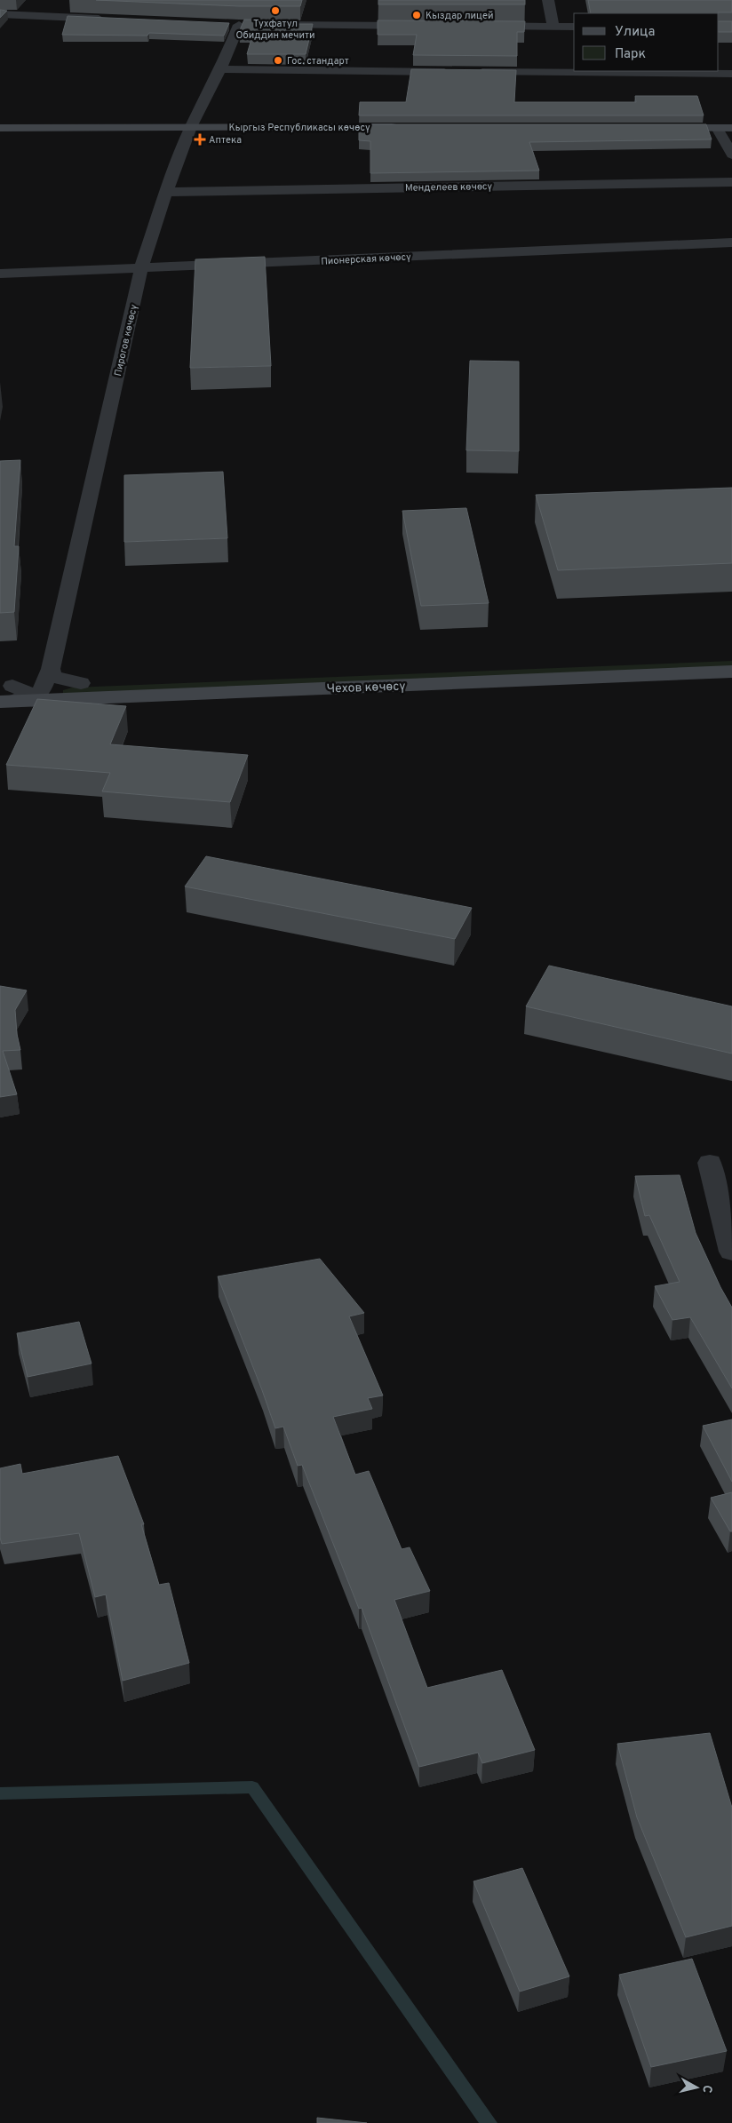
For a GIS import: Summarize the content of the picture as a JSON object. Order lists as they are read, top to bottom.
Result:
{
  "streets": {
    "street": [
      "Кыргыз Республикасы көчөсү",
      "Менделеев көчөсү",
      "Пионерская көчөсү",
      "Пирогов көчөсү",
      "Чехов көчөсү"
    ]
  },
  "crossings": [
    ["Кыргыз Республикасы көчөсү", "Пирогов көчөсү"],
    ["Менделеев көчөсү", "Пирогов көчөсү"],
    ["Пионерская көчөсү", "Пирогов көчөсү"]
  ],
  "places": {
    "other": ["Тухфатул Обиддин мечити", "Кыздар лицей", "Гос. стандарт"],
    "health": ["Аптека"]
  },
  "legend": ["Улица", "Парк"],
  "north": "right"
}
